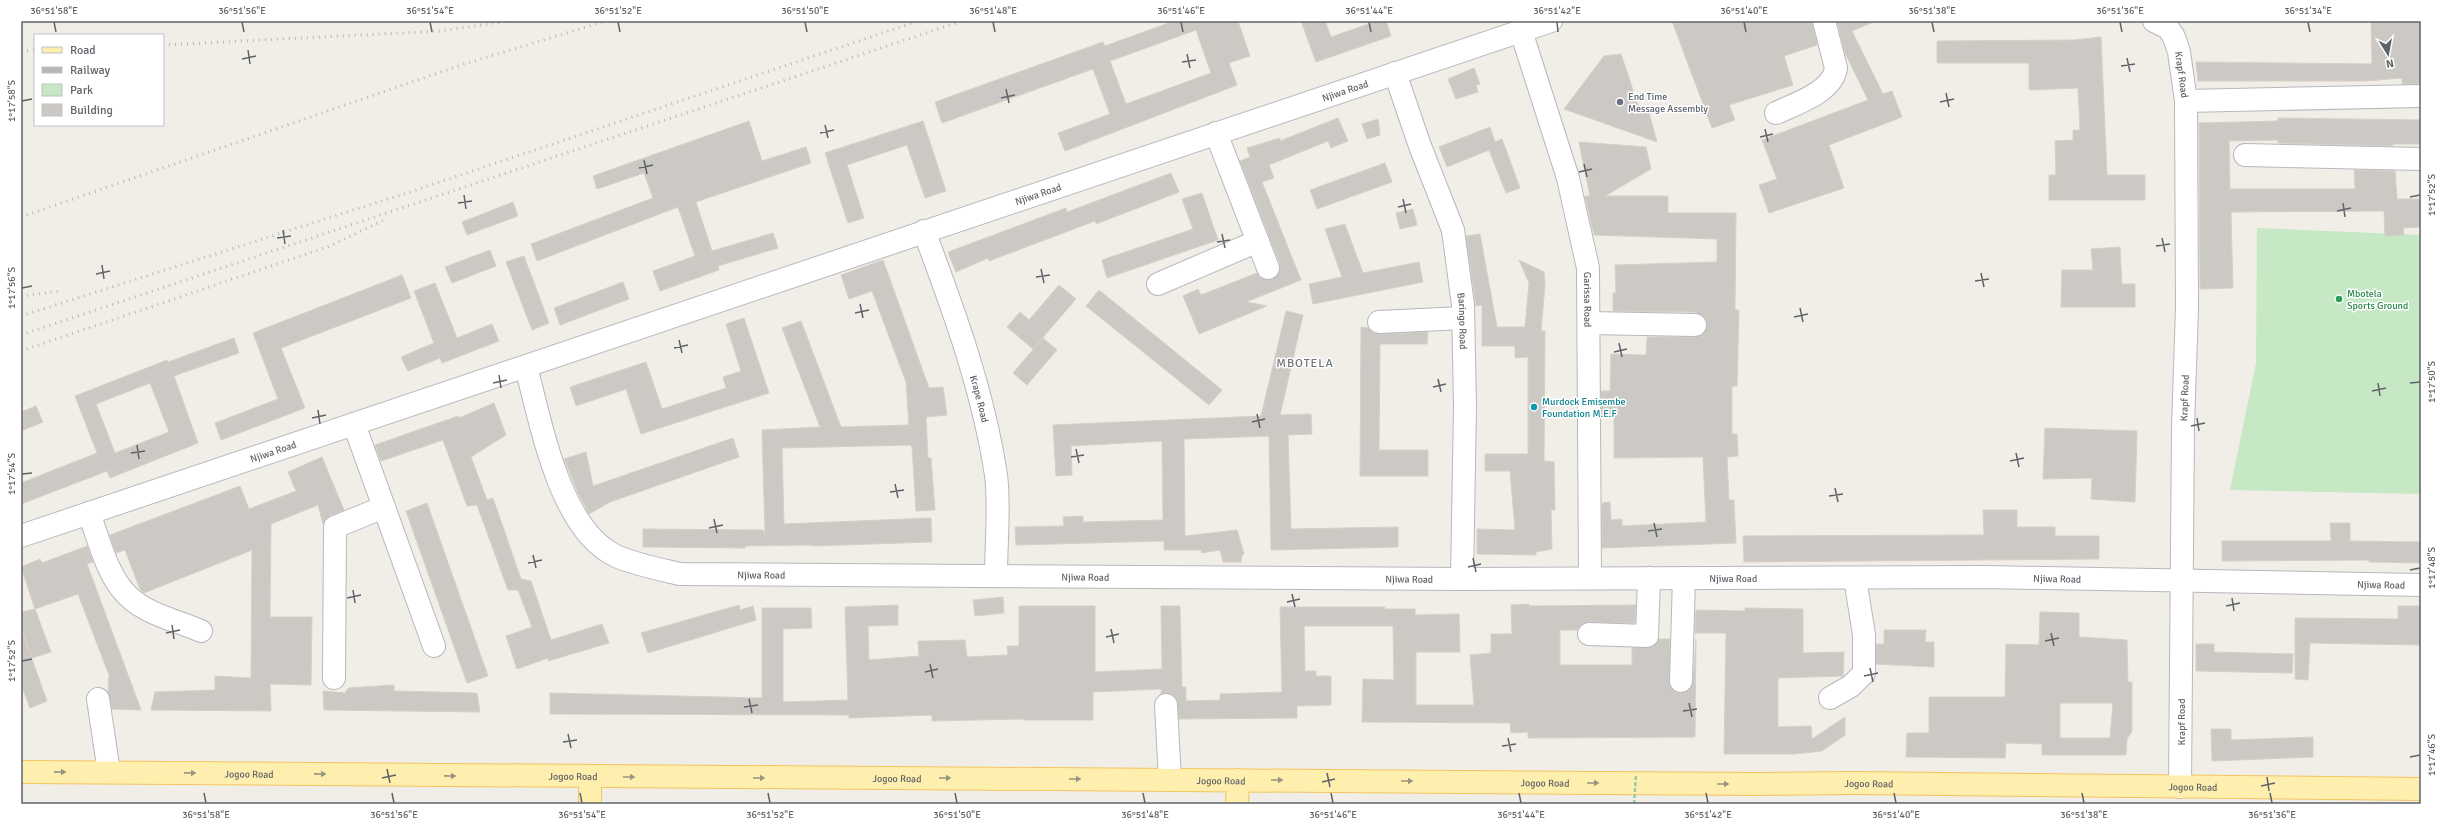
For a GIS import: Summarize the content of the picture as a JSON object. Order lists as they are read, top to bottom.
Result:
{
  "streets": {
    "main road": ["Jogoo Road"],
    "street": [
      "Krapf Road",
      "Njiwa Road",
      "Garissa Road",
      "Baringo Road",
      "Krape Road"
    ]
  },
  "crossings": [
    ["Krapf Road", "Njiwa Road"],
    ["Krapf Road", "Jogoo Road"],
    ["Njiwa Road", "Garissa Road"],
    ["Njiwa Road", "Baringo Road"],
    ["Njiwa Road", "Krape Road"]
  ],
  "one_way": ["Jogoo Road"],
  "districts": ["MBOTELA"],
  "places": ["End Time Message Assembly", "Mbotela Sports Ground", "Murdock Emisembe Foundation M.E.F"],
  "legend": [
    "Road",
    "Railway",
    "Park",
    "Building"
  ],
  "north": "bottom",
  "coordinates": [
    "36°51'58\"E",
    "36°51'56\"E",
    "36°51'54\"E",
    "36°51'52\"E",
    "36°51'50\"E",
    "36°51'48\"E",
    "36°51'46\"E",
    "36°51'44\"E",
    "36°51'42\"E",
    "36°51'40\"E",
    "36°51'38\"E",
    "36°51'36\"E",
    "36°51'34\"E",
    "1°17'58\"S",
    "1°17'52\"S",
    "1°17'56\"S",
    "1°17'50\"S",
    "1°17'54\"S",
    "1°17'48\"S",
    "1°17'46\"S"
  ]
}
